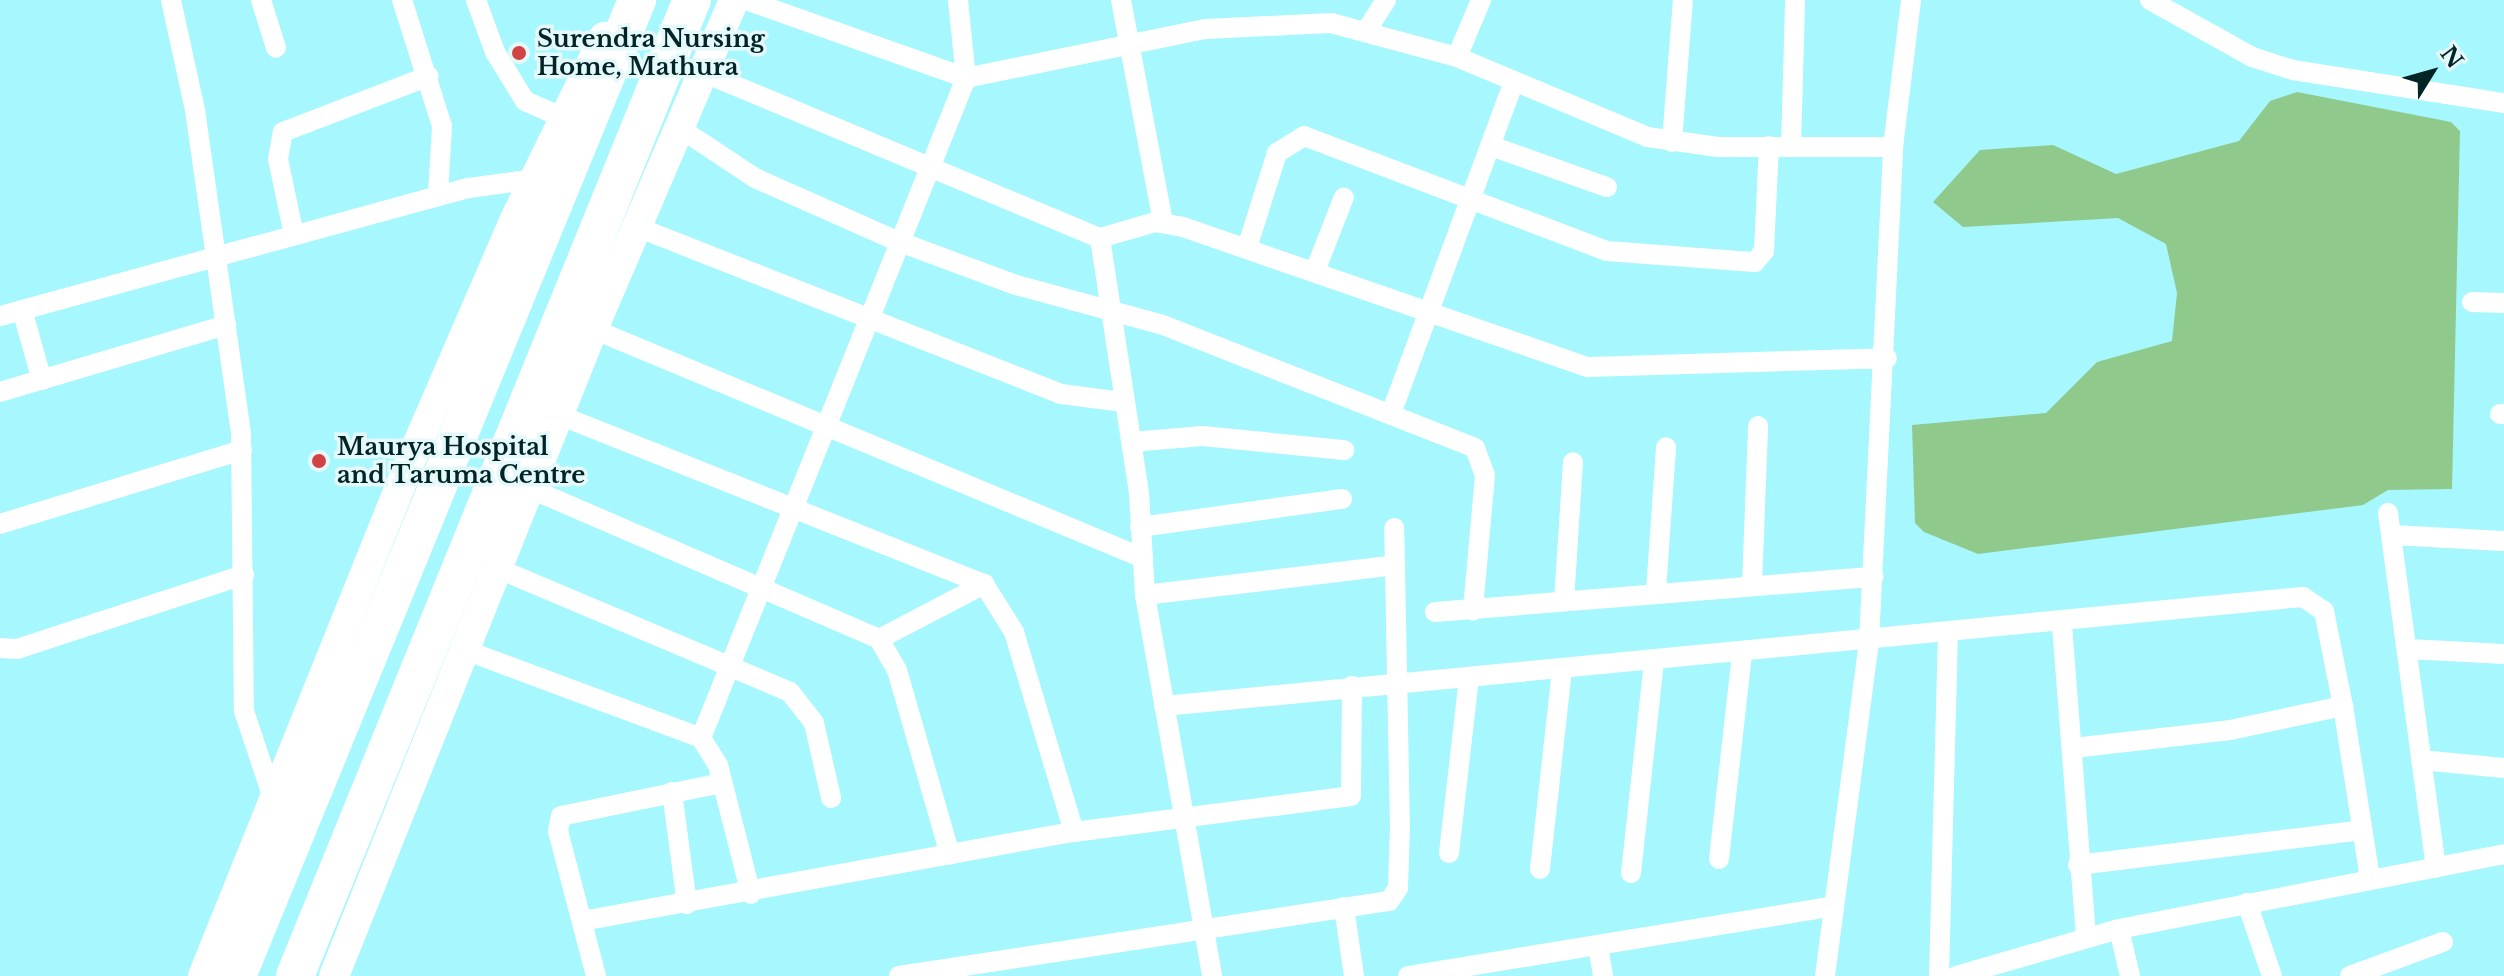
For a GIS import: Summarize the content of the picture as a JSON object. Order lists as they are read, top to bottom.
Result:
{
  "places": ["Surendra Nursing Home, Mathura", "Maurya Hospital and Taruma Centre"],
  "north": "top right"
}
